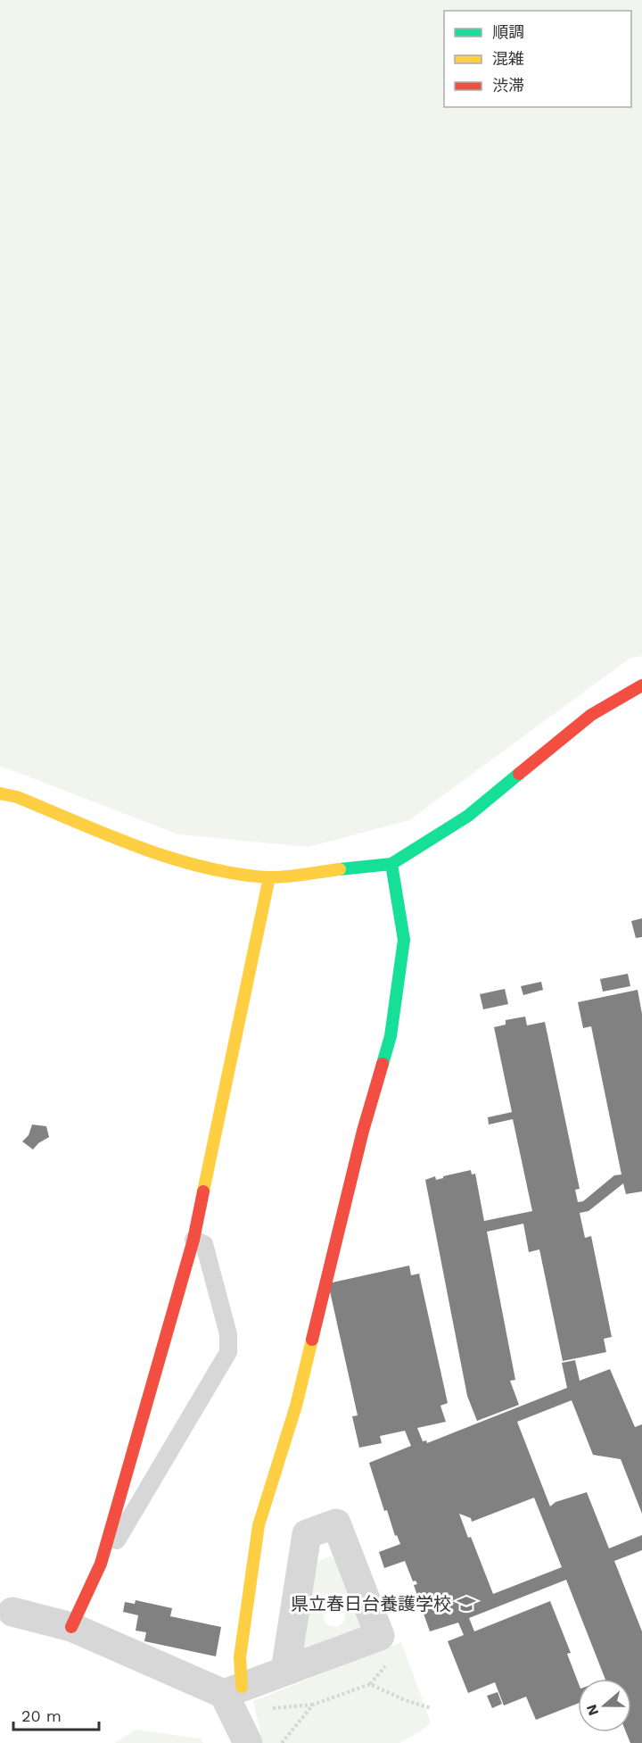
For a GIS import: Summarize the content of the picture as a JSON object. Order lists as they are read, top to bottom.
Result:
{
  "places": {
    "school or university": ["県立春日台養護学校"]
  },
  "legend": ["順調", "混雑", "渋滞"],
  "scale_bar": "20 m",
  "north": "left"
}
